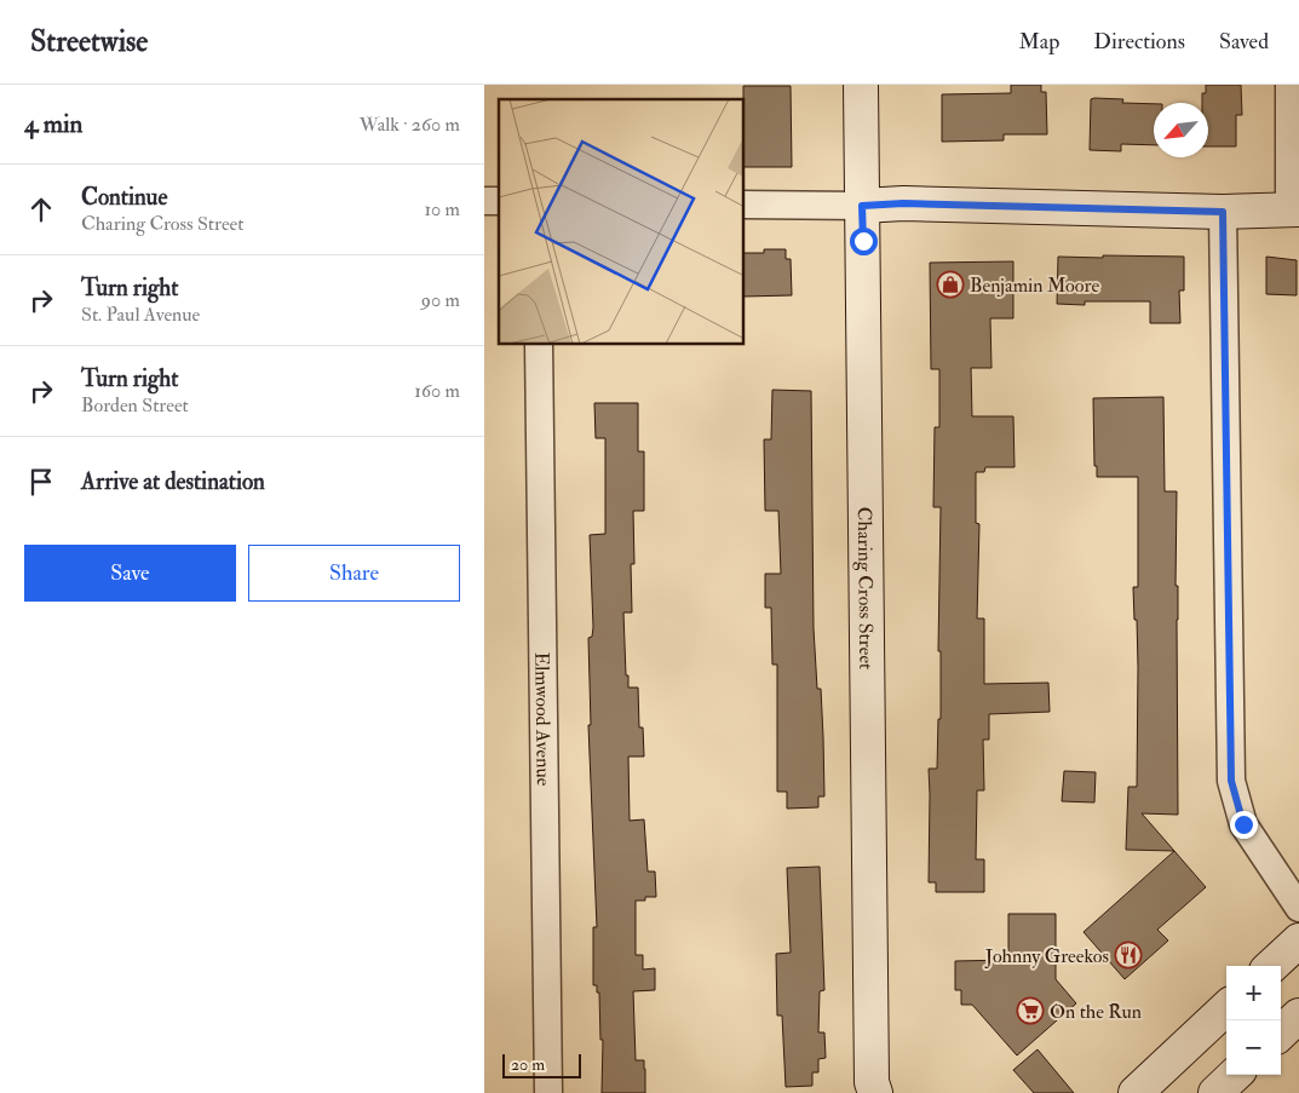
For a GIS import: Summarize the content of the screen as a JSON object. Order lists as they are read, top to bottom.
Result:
{
  "streets": {
    "main road": ["Charing Cross Street"],
    "street": ["Elmwood Avenue"]
  },
  "places": {
    "shop": ["Benjamin Moore"],
    "restaurant": ["Johnny Greekos"],
    "supermarket": ["On the Run"]
  },
  "scale_bar": "20 m",
  "north": "bottom left",
  "page": {
    "header": "Streetwise",
    "nav": ["Map", "Directions", "Saved"],
    "heading": ["4 min", "Walk · 260 m"],
    "list": [
      ["Continue", "Charing Cross Street", "10 m"],
      ["Turn right", "St. Paul Avenue", "90 m"],
      ["Turn right", "Borden Street", "160 m"],
      "Arrive at destination"
    ],
    "buttons": ["Save", "Share"],
    "map_buttons": ["+", "−"],
    "scale": "20 m"
  }
}
